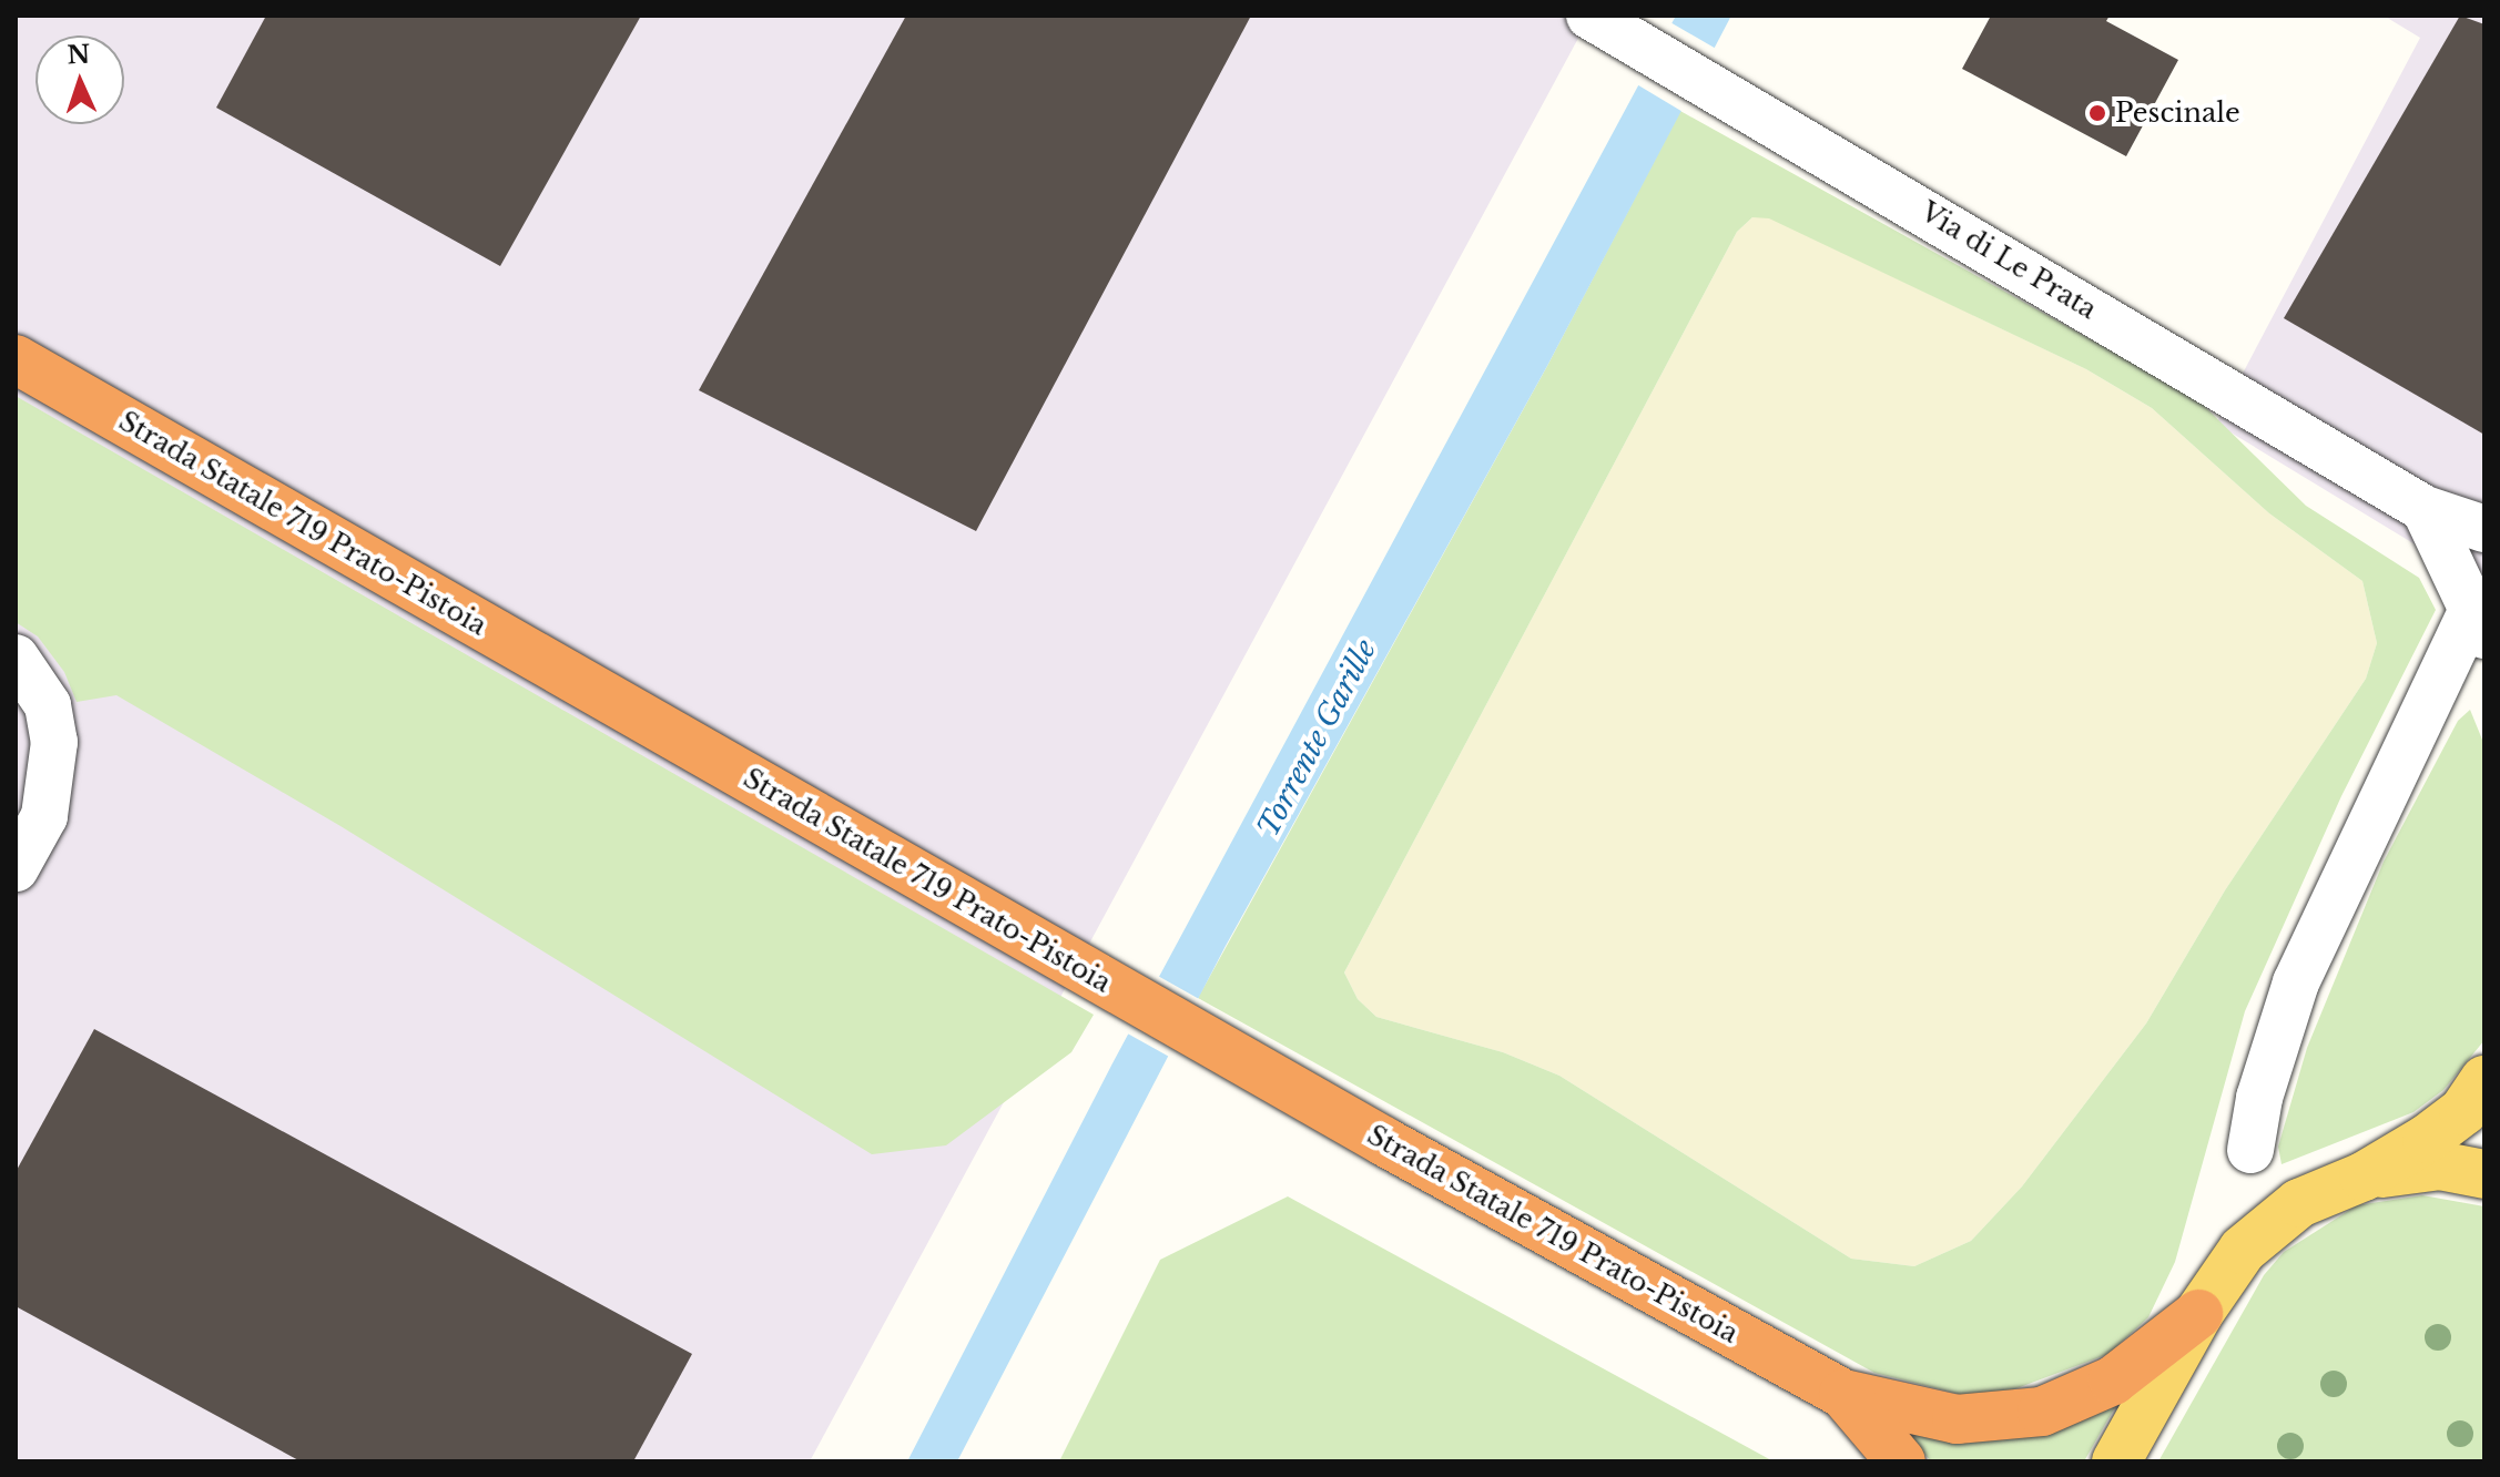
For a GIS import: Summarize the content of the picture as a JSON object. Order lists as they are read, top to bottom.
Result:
{
  "streets": {
    "highway": ["Strada Statale 719 Prato-Pistoia"],
    "street": ["Via di Le Prata"]
  },
  "water": ["Torrente Garille"],
  "places": ["Pescinale"],
  "north": "top"
}
